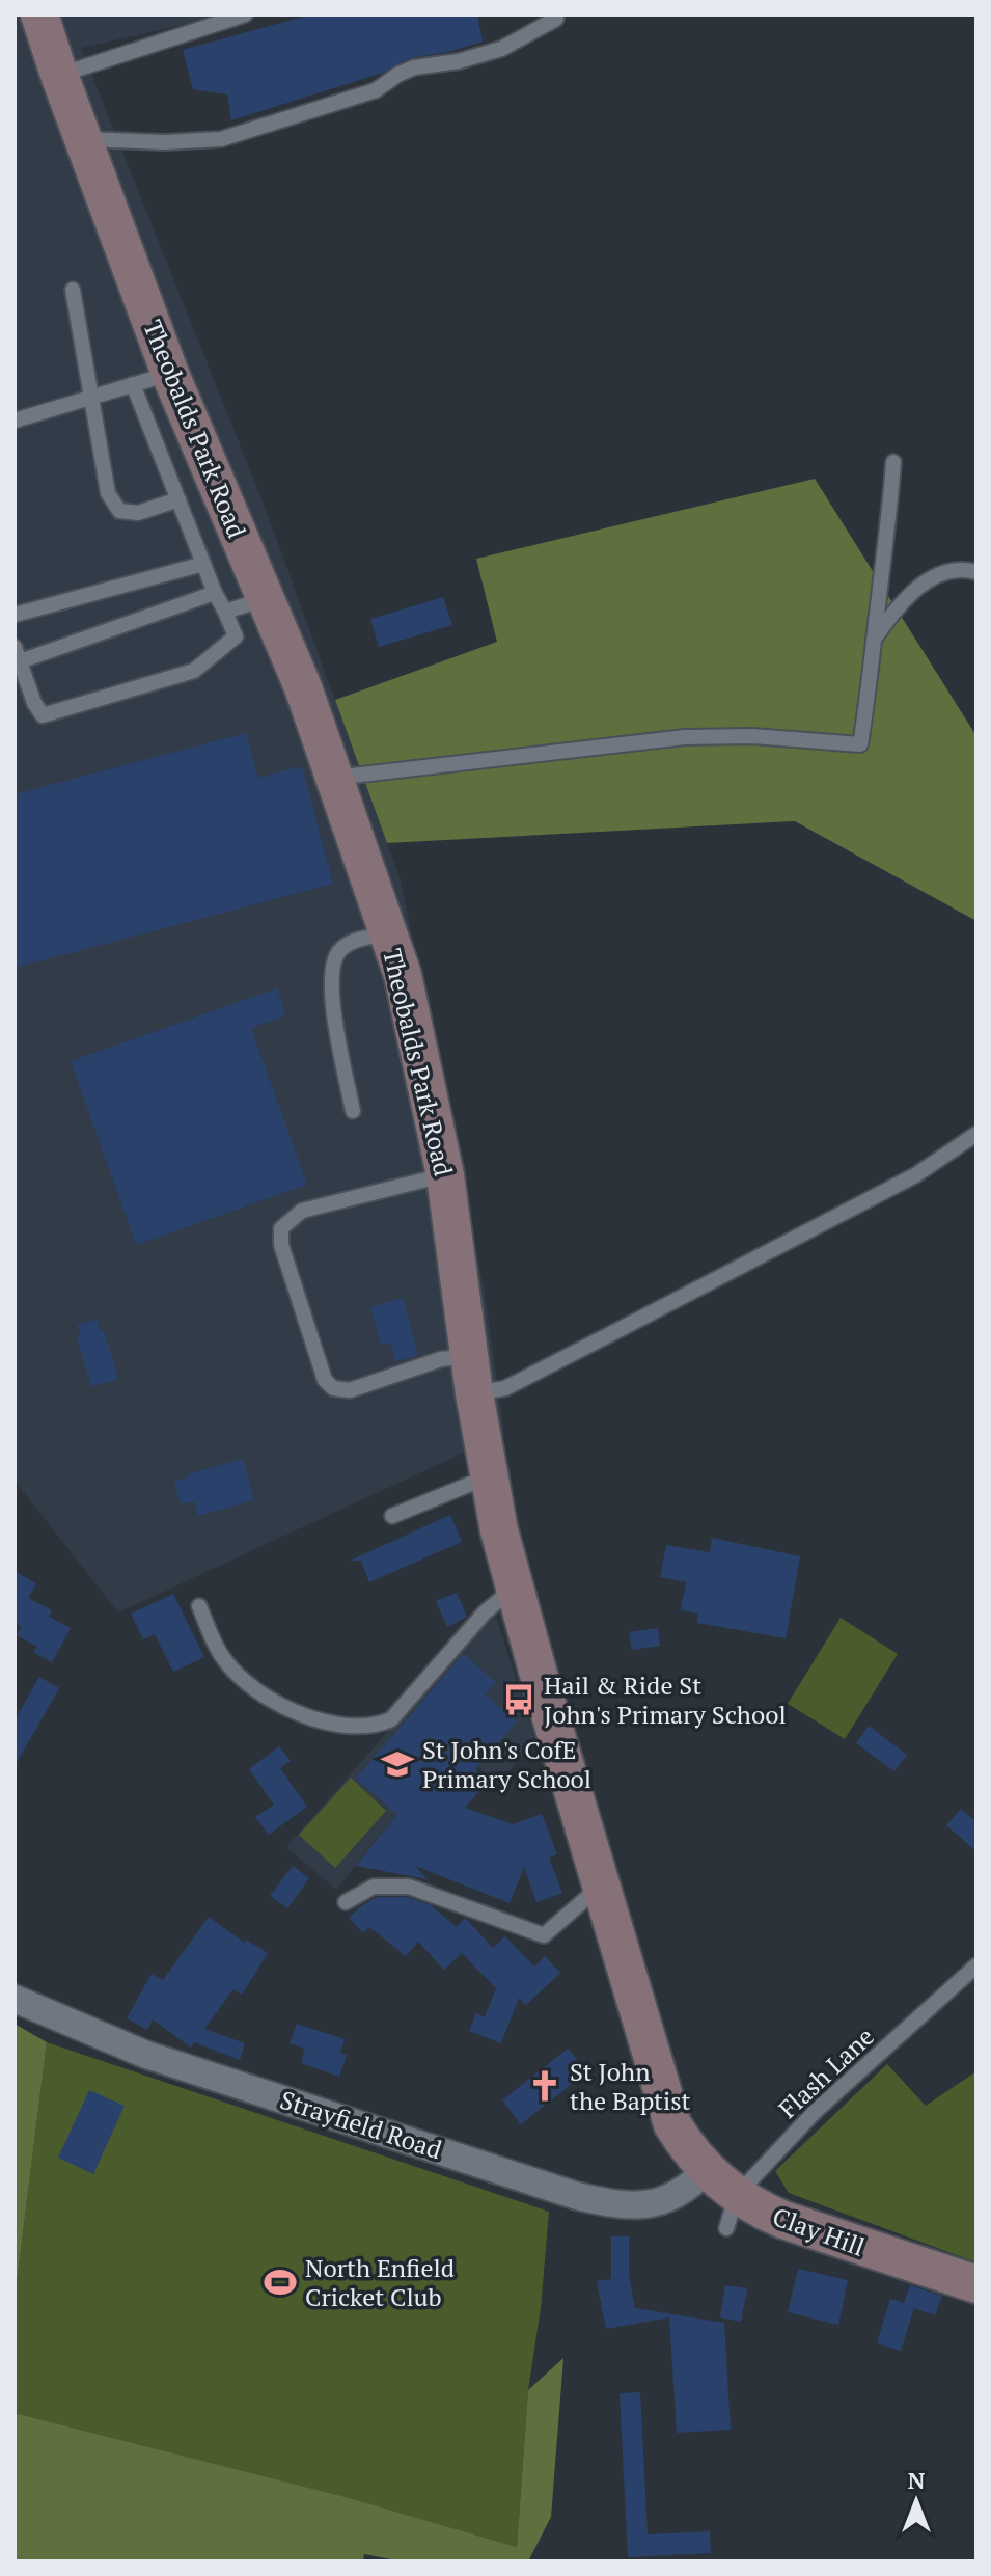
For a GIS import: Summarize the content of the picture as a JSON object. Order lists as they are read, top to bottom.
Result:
{
  "streets": {
    "street": ["Theobalds Park Road", "Strayfield Road", "Clay Hill"],
    "lane": ["Flash Lane"]
  },
  "crossings": [
    ["Theobalds Park Road", "Strayfield Road"],
    ["Theobalds Park Road", "Clay Hill"],
    ["Flash Lane", "Clay Hill"],
    ["Strayfield Road", "Clay Hill"]
  ],
  "places": {
    "bus stop": ["Hail & Ride St John's Primary School"],
    "school or university": ["St John's CofE Primary School"],
    "church": ["St John the Baptist"],
    "sports": ["North Enfield Cricket Club"]
  },
  "north": "top"
}
